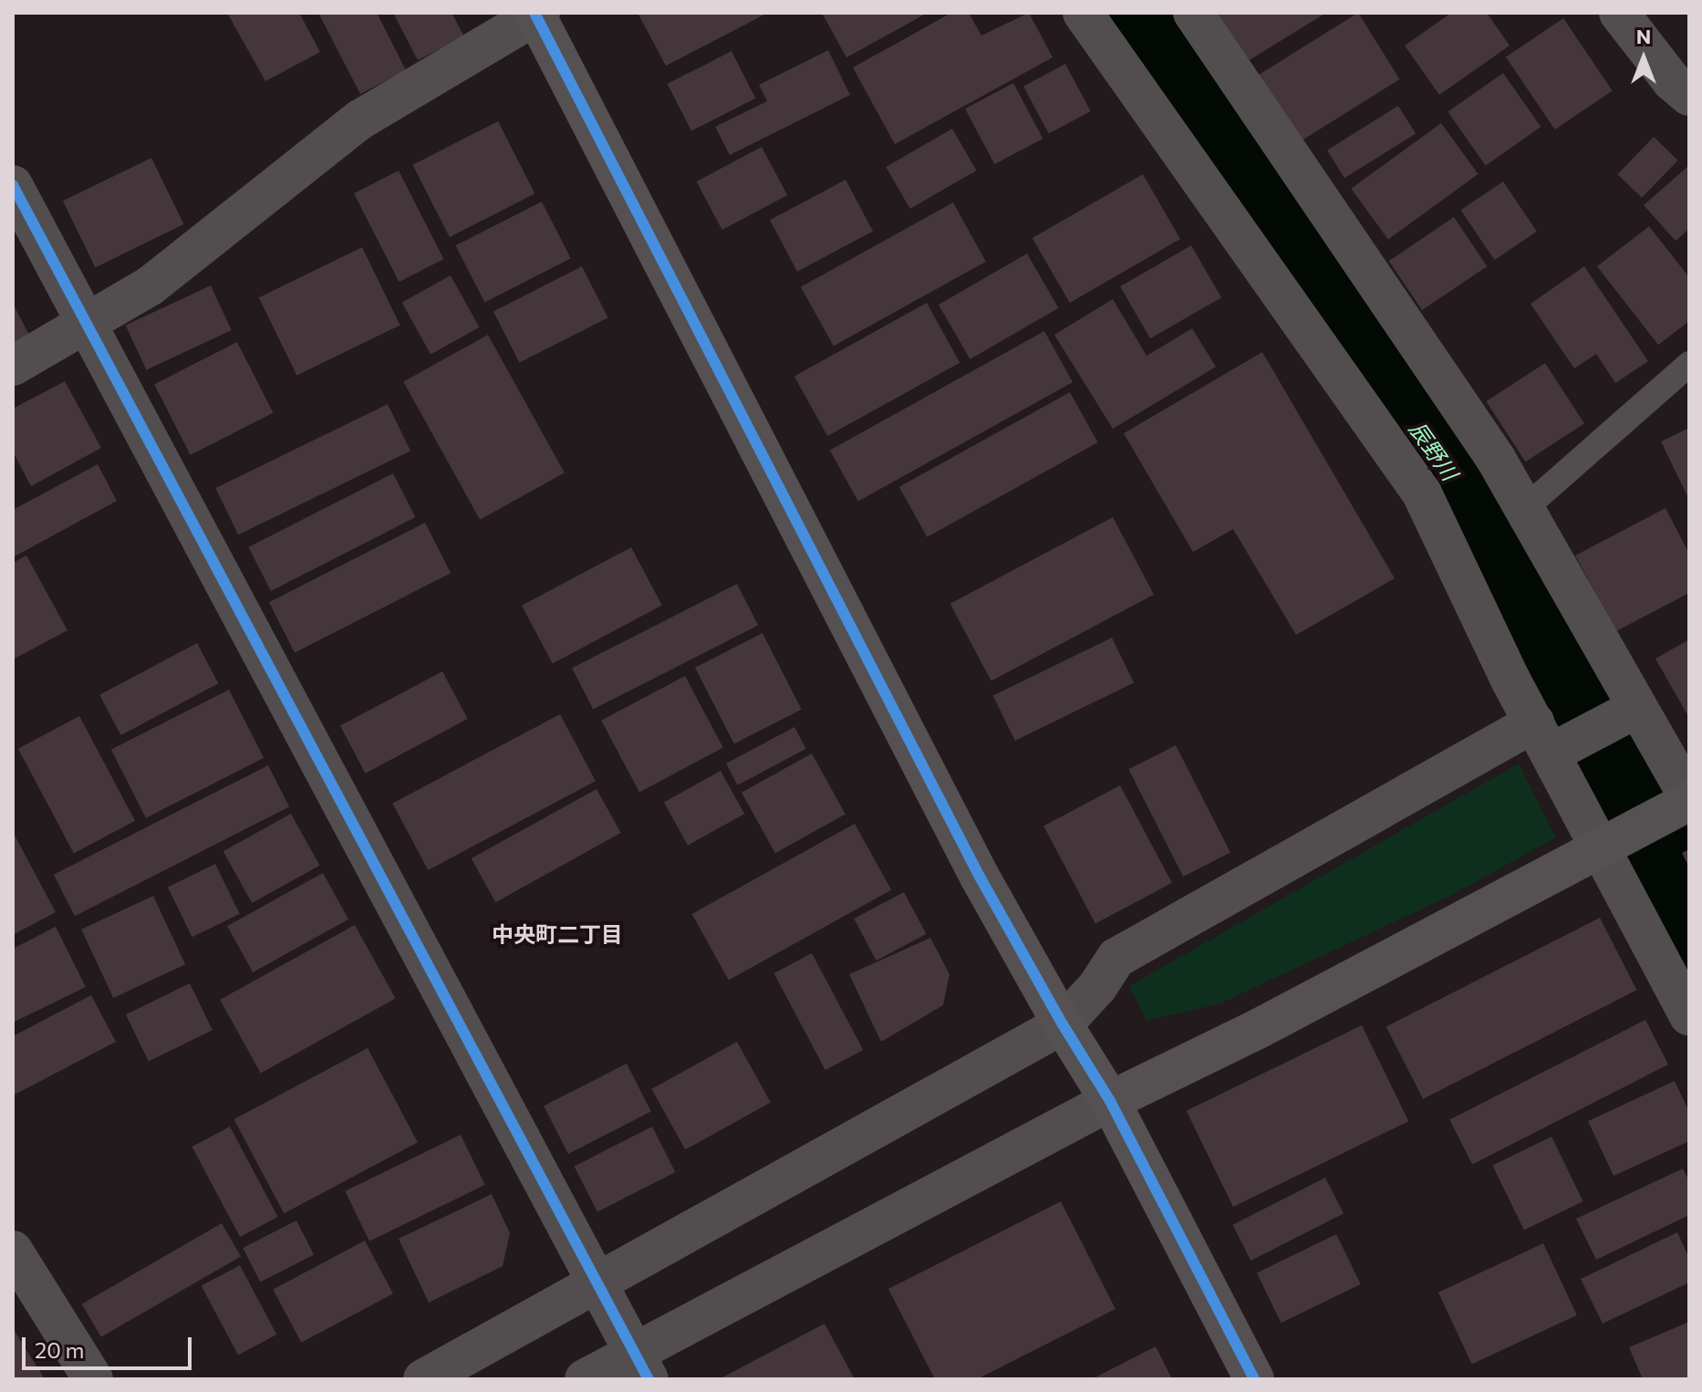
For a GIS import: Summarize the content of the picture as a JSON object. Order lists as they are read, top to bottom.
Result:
{
  "districts": ["中央町二丁目"],
  "water": ["辰野川"],
  "scale_bar": "20 m",
  "north": "top"
}
